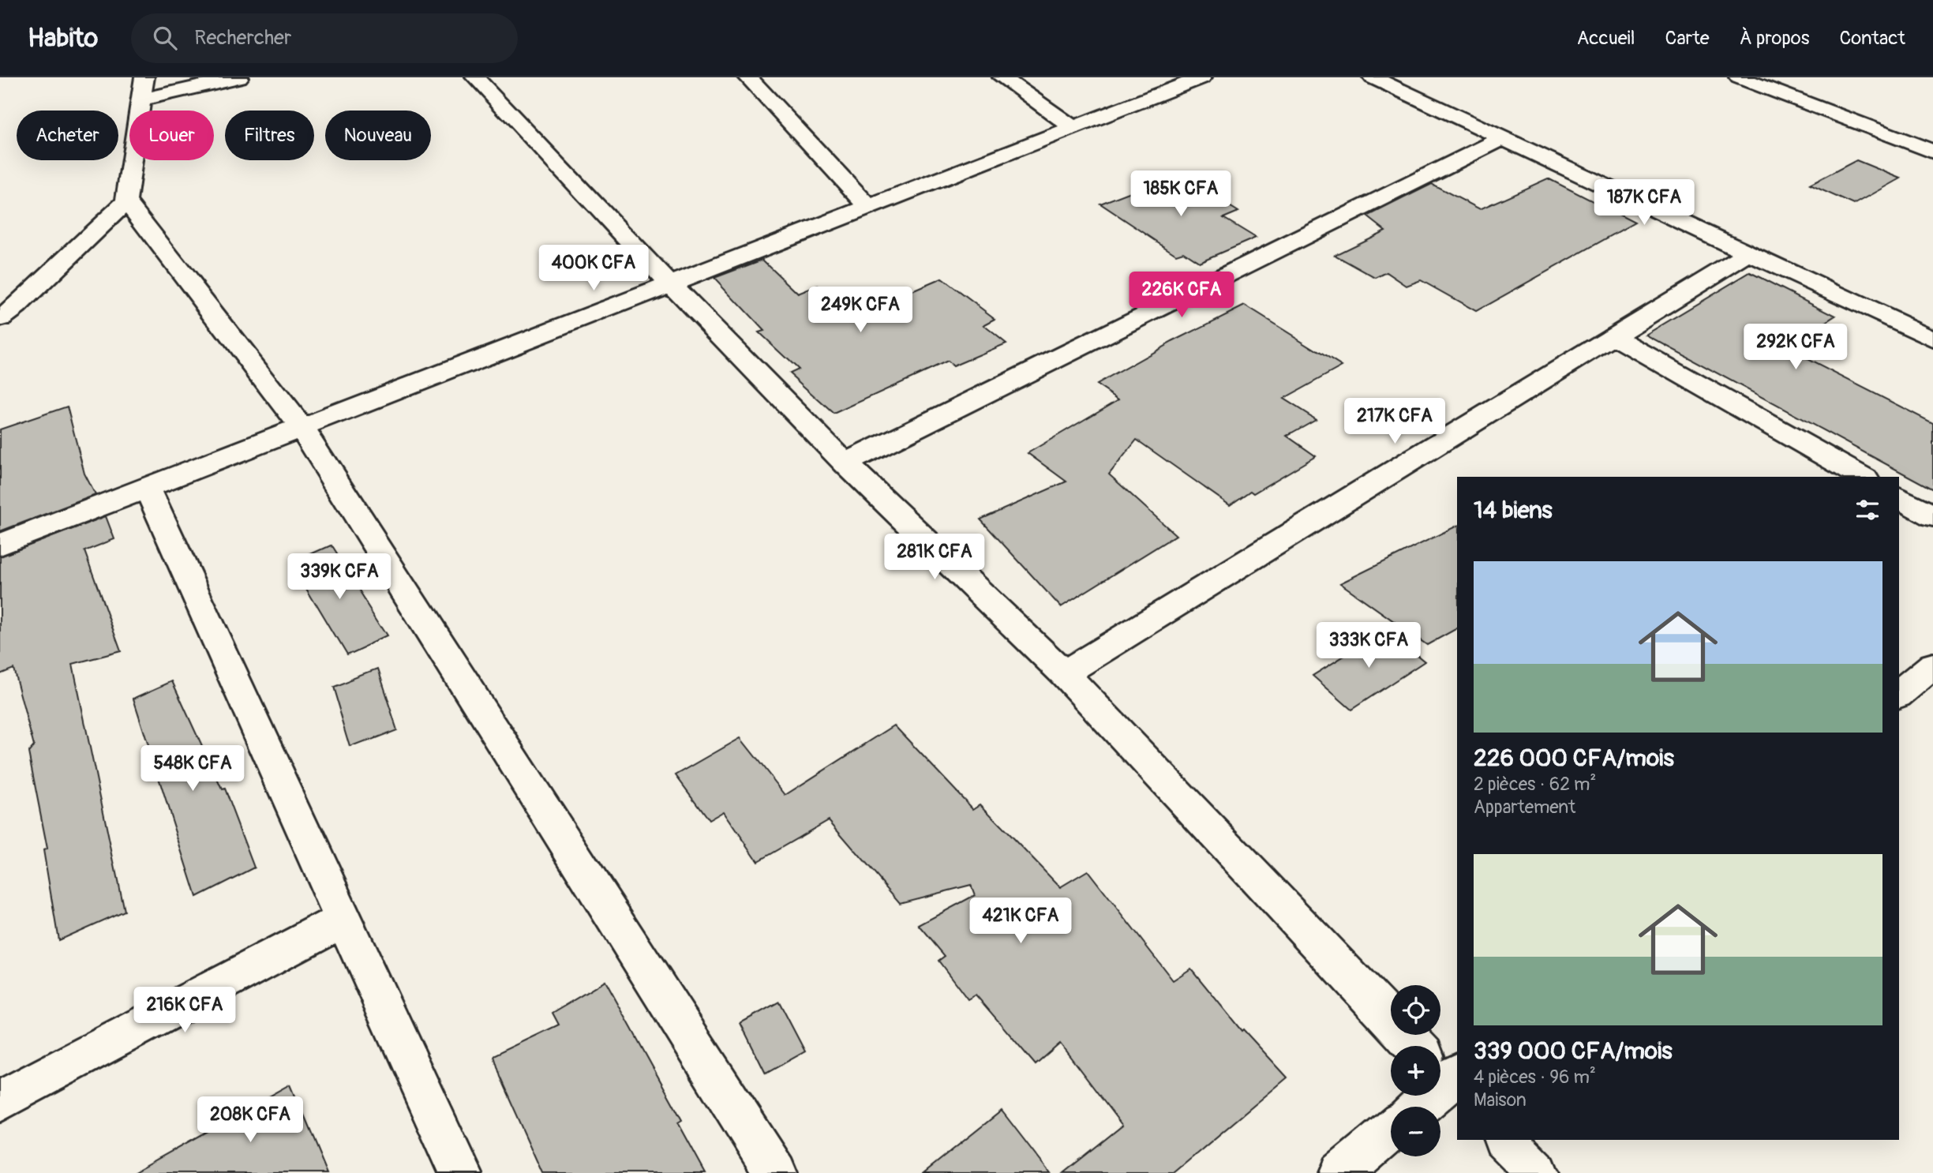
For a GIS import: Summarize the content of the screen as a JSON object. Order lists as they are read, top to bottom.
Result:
{
  "page": {
    "header": "Habito",
    "search": "Rechercher",
    "nav": [
      "Accueil",
      "Carte",
      "À propos",
      "Contact"
    ],
    "chip": [
      "Acheter",
      "Louer",
      "Filtres",
      "Nouveau"
    ],
    "price": [
      "185K CFA",
      "187K CFA",
      "400K CFA",
      "226K CFA",
      "249K CFA",
      "292K CFA",
      "217K CFA",
      "281K CFA",
      "339K CFA",
      "333K CFA",
      "548K CFA",
      "421K CFA",
      "216K CFA",
      "208K CFA"
    ],
    "heading": "14 biens",
    "list": [
      {
        "name": "226 000 CFA/mois",
        "note": "2 pièces · 62 m² · Appartement"
      },
      {
        "name": "339 000 CFA/mois",
        "note": "4 pièces · 96 m² · Maison"
      }
    ],
    "map_buttons": ["+", "−"]
  }
}
